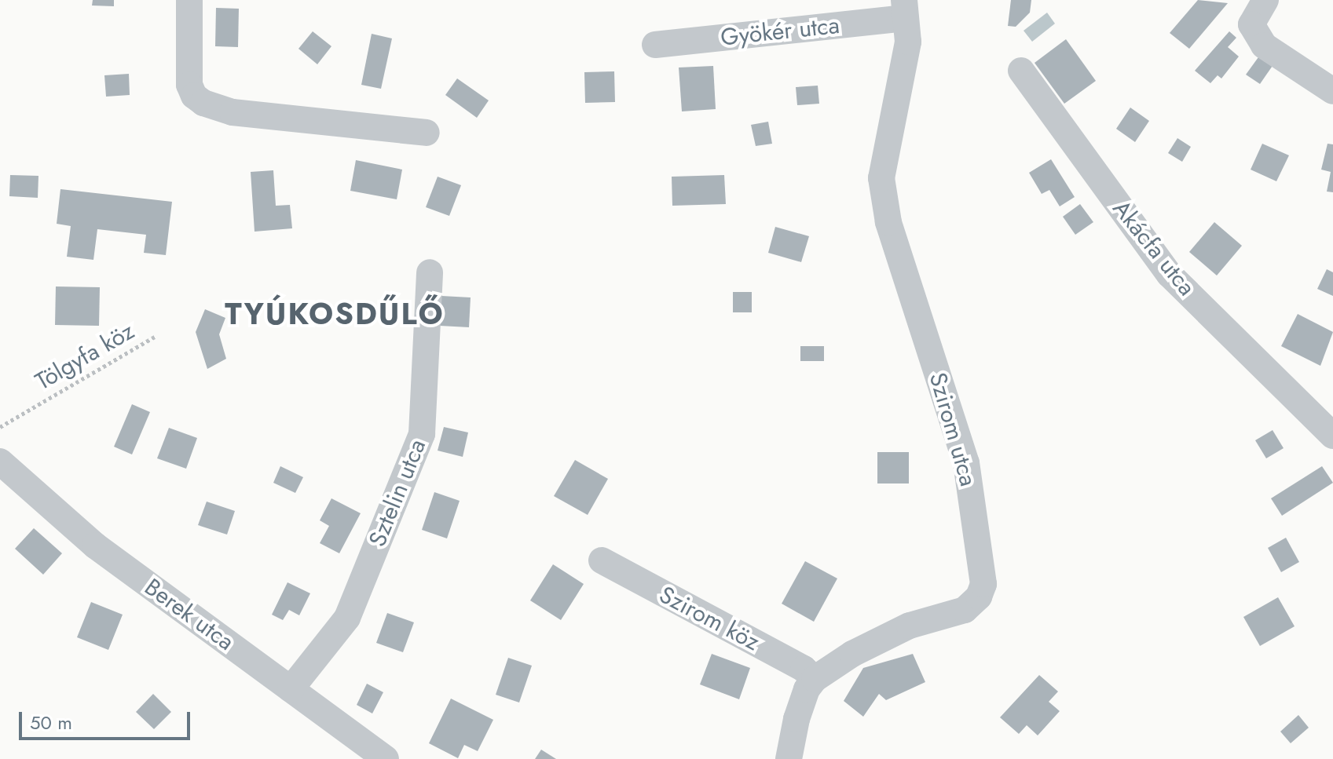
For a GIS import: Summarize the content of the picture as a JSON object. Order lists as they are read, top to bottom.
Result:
{
  "streets": {
    "street": [
      "Gyökér utca",
      "Akácfa utca",
      "Szirom utca",
      "Sztelin utca",
      "Berek utca",
      "Szirom köz"
    ],
    "path": ["Tölgyfa köz"]
  },
  "crossings": [
    ["Gyökér utca", "Szirom utca"],
    ["Szirom utca", "Szirom köz"],
    ["Sztelin utca", "Berek utca"]
  ],
  "districts": ["TYÚKOSDŰLŐ"],
  "scale_bar": "50 m"
}
